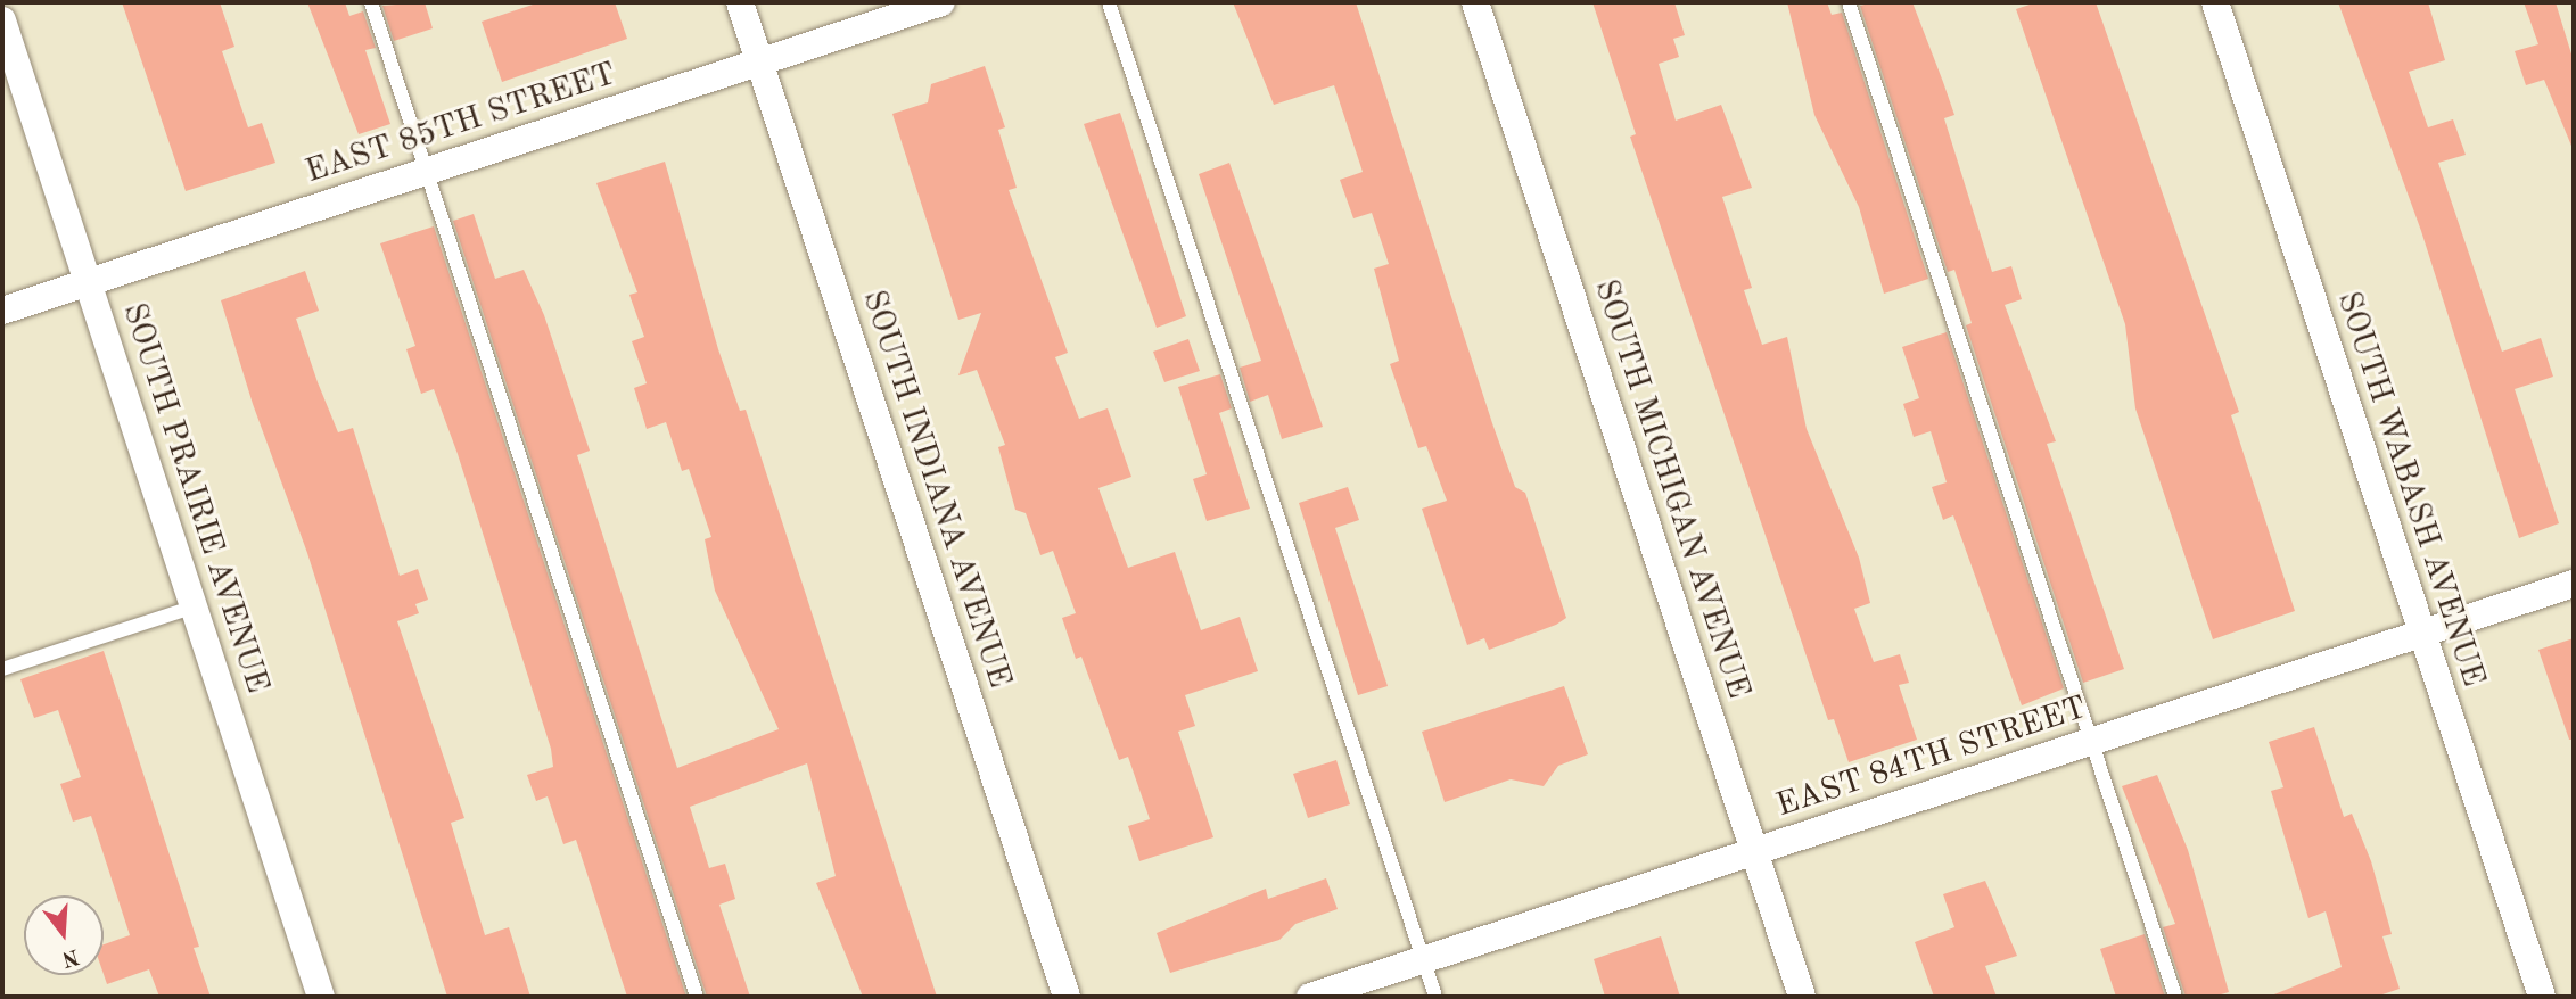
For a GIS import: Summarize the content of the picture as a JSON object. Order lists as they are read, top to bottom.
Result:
{
  "streets": {
    "street": [
      "EAST 85TH STREET",
      "SOUTH INDIANA AVENUE",
      "SOUTH MICHIGAN AVENUE",
      "SOUTH WABASH AVENUE",
      "SOUTH PRAIRIE AVENUE",
      "EAST 84TH STREET"
    ]
  },
  "crossings": [
    ["EAST 85TH STREET", "SOUTH INDIANA AVENUE"],
    ["EAST 85TH STREET", "SOUTH PRAIRIE AVENUE"],
    ["SOUTH MICHIGAN AVENUE", "EAST 84TH STREET"],
    ["SOUTH WABASH AVENUE", "EAST 84TH STREET"]
  ],
  "north": "bottom"
}
